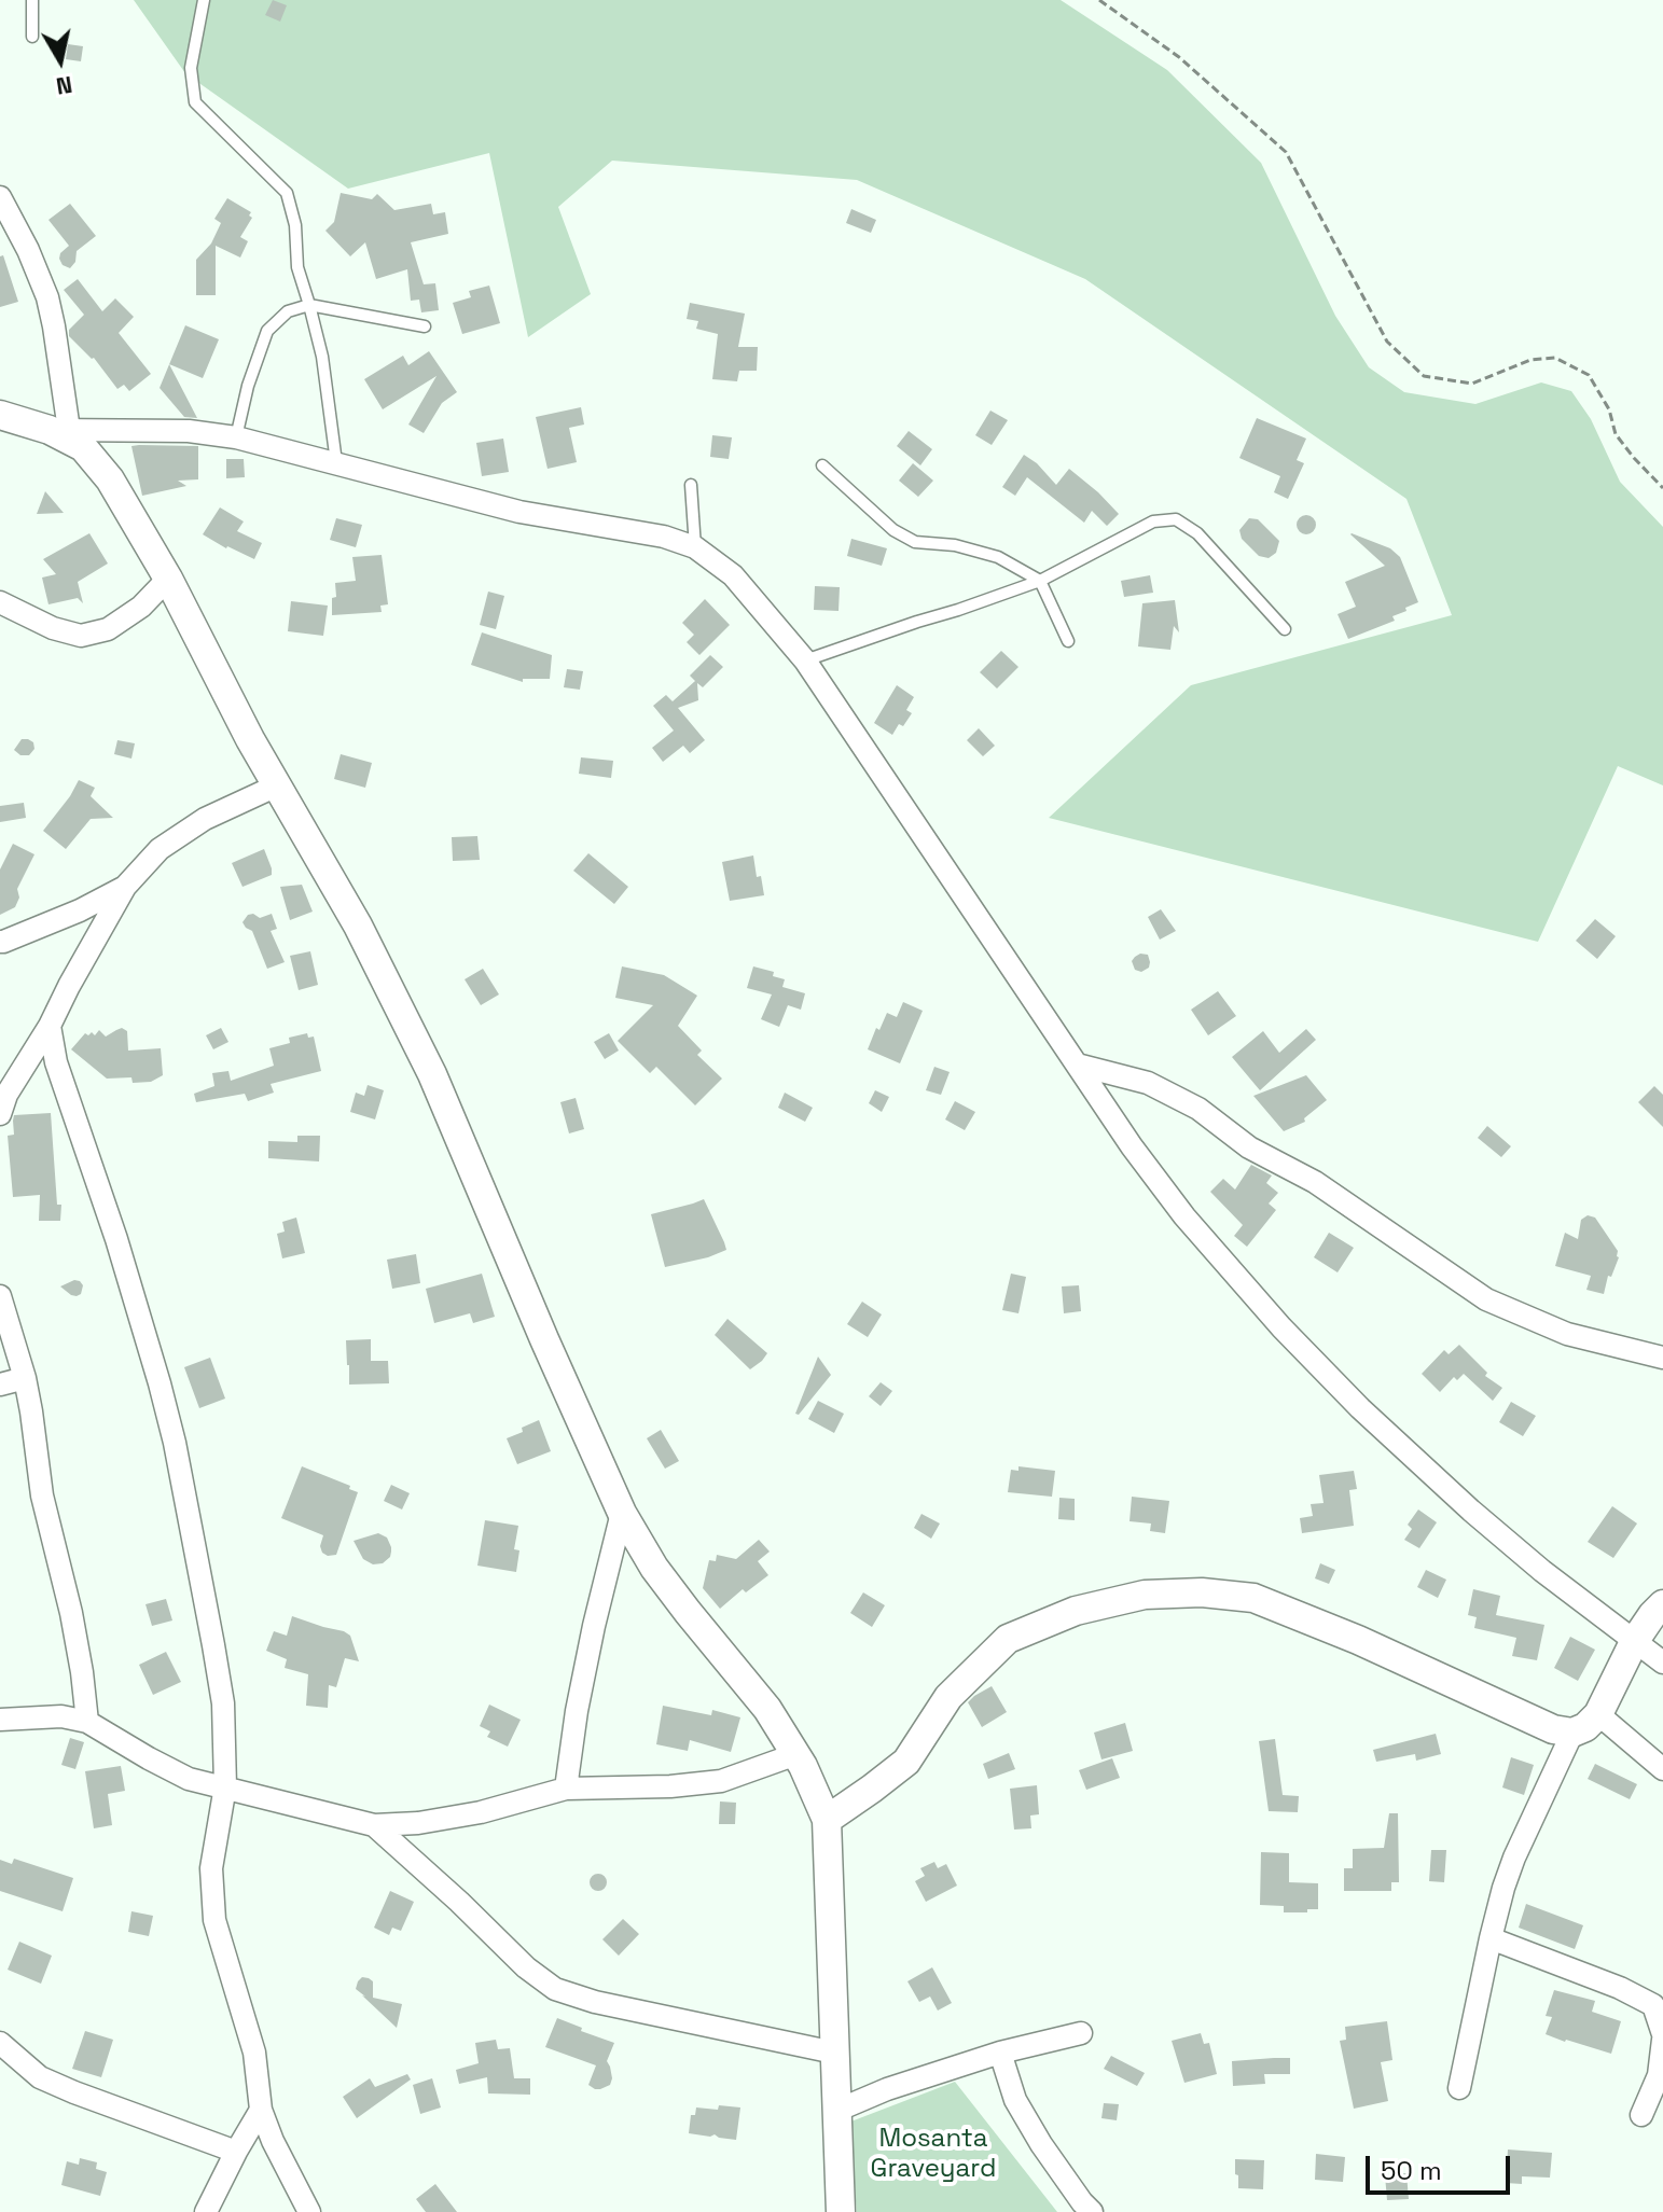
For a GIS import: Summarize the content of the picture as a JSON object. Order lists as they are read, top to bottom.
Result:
{
  "parks": ["Mosanta Graveyard"],
  "scale_bar": "50 m",
  "north": "bottom"
}
